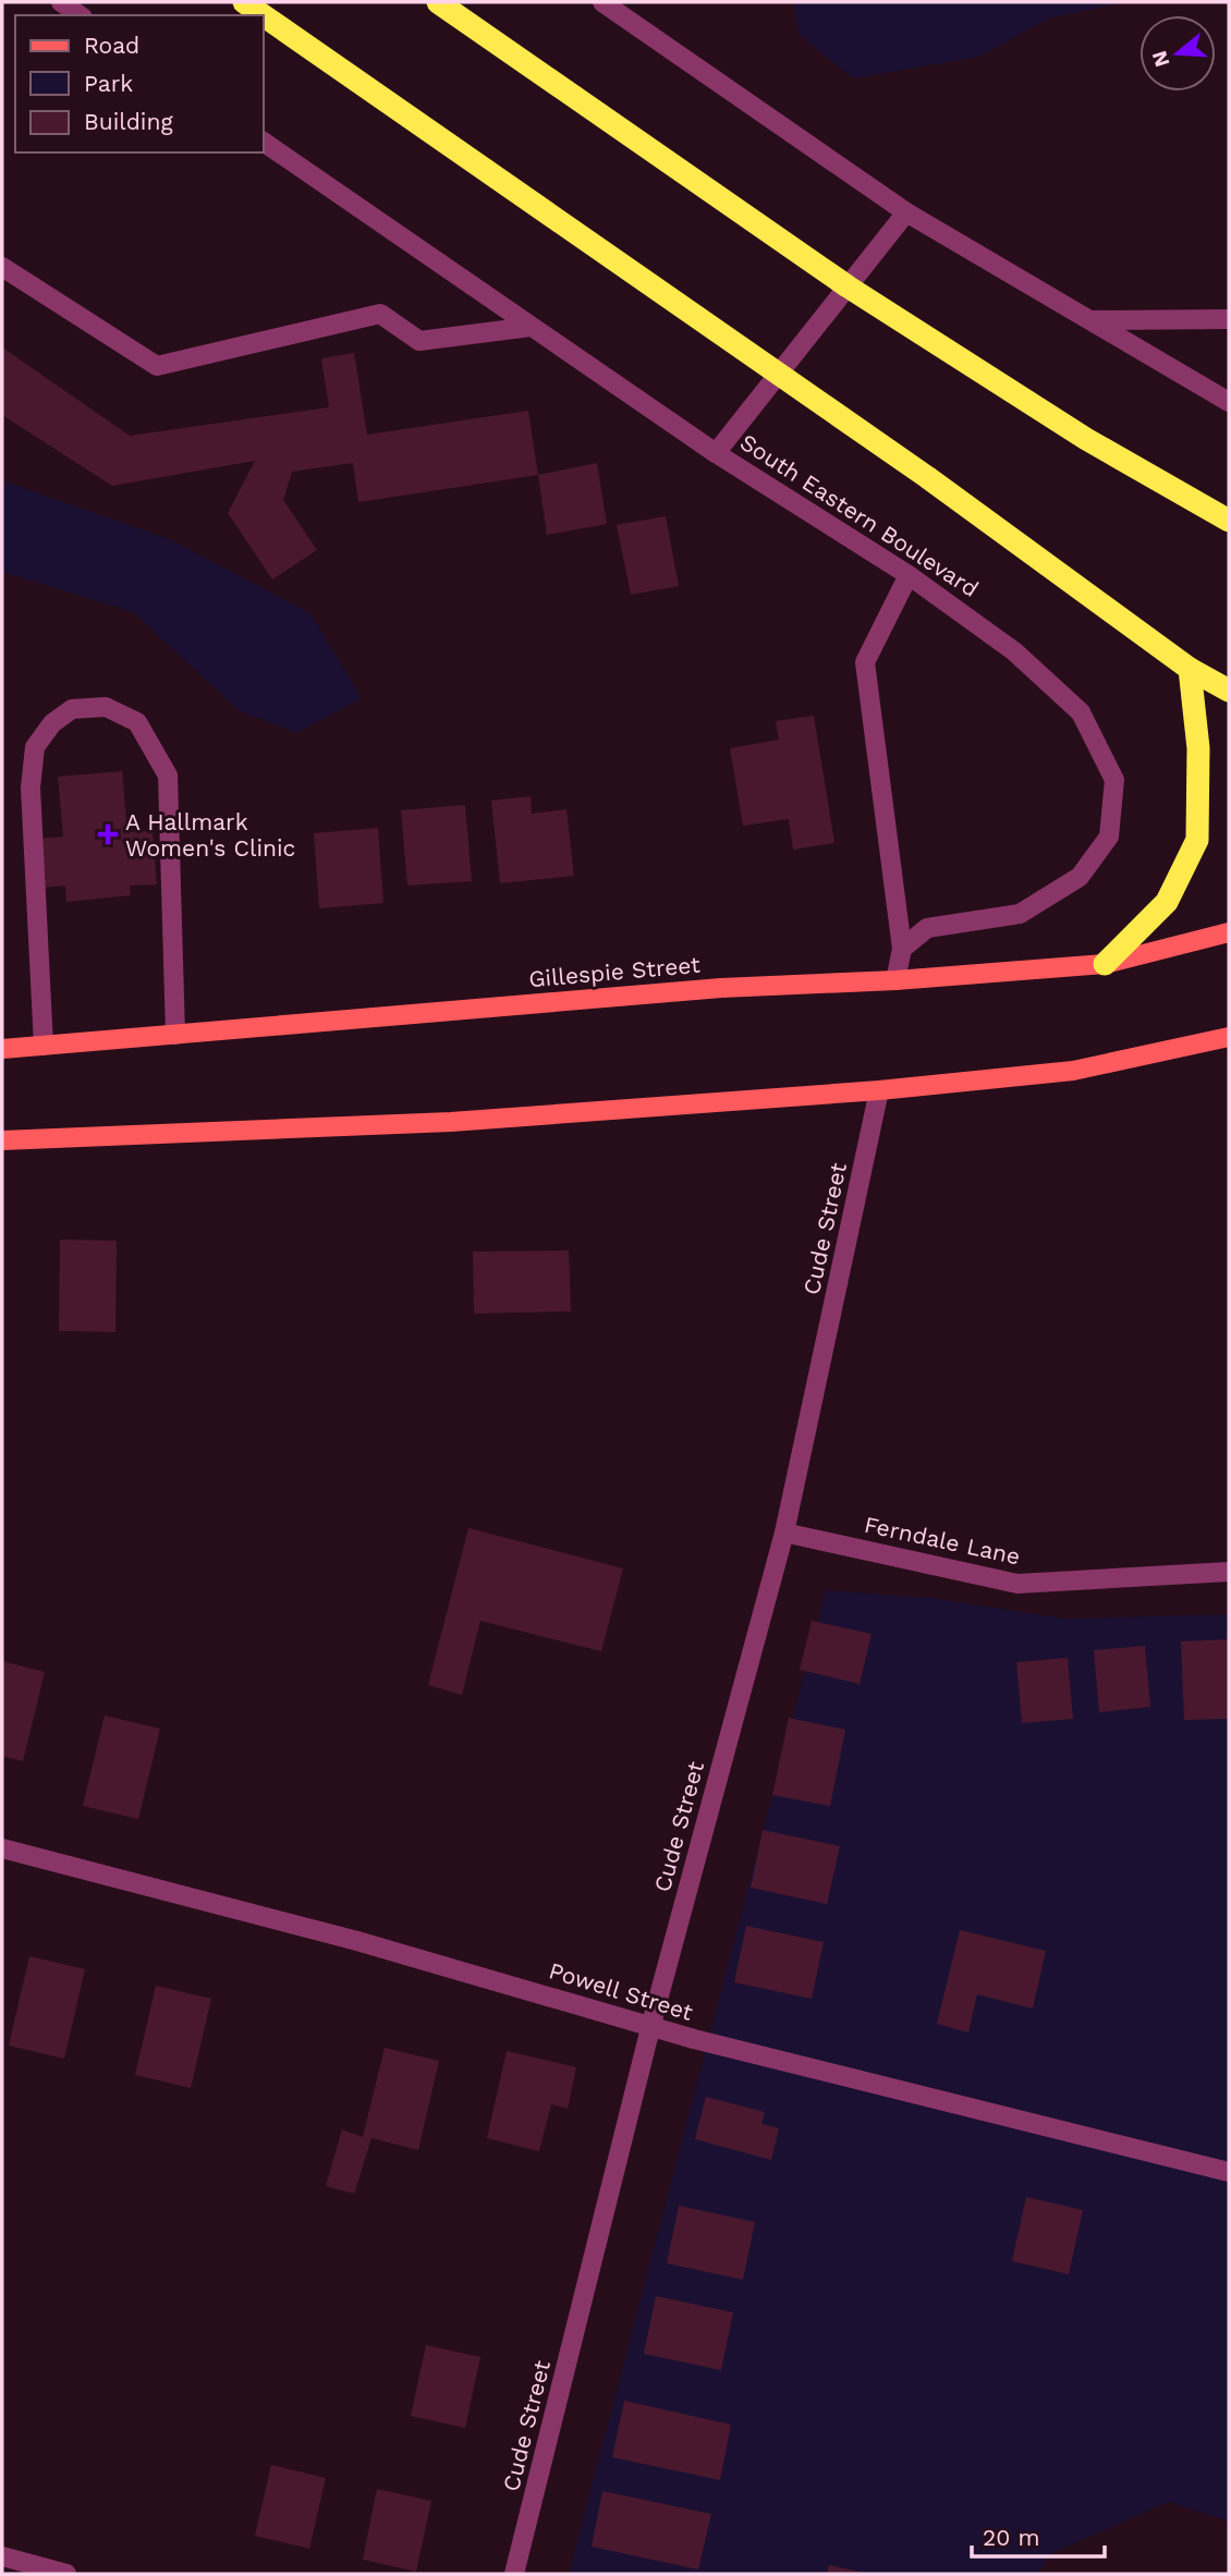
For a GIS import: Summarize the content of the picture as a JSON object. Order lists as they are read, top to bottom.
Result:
{
  "streets": {
    "main road": ["Gillespie Street"],
    "street": [
      "South Eastern Boulevard",
      "Cude Street",
      "Ferndale Lane",
      "Powell Street"
    ]
  },
  "crossings": [
    ["Cude Street", "Ferndale Lane"],
    ["Cude Street", "Powell Street"]
  ],
  "places": {
    "health": ["A Hallmark Women's Clinic"]
  },
  "legend": ["Road", "Park", "Building"],
  "scale_bar": "20 m",
  "north": "left"
}
